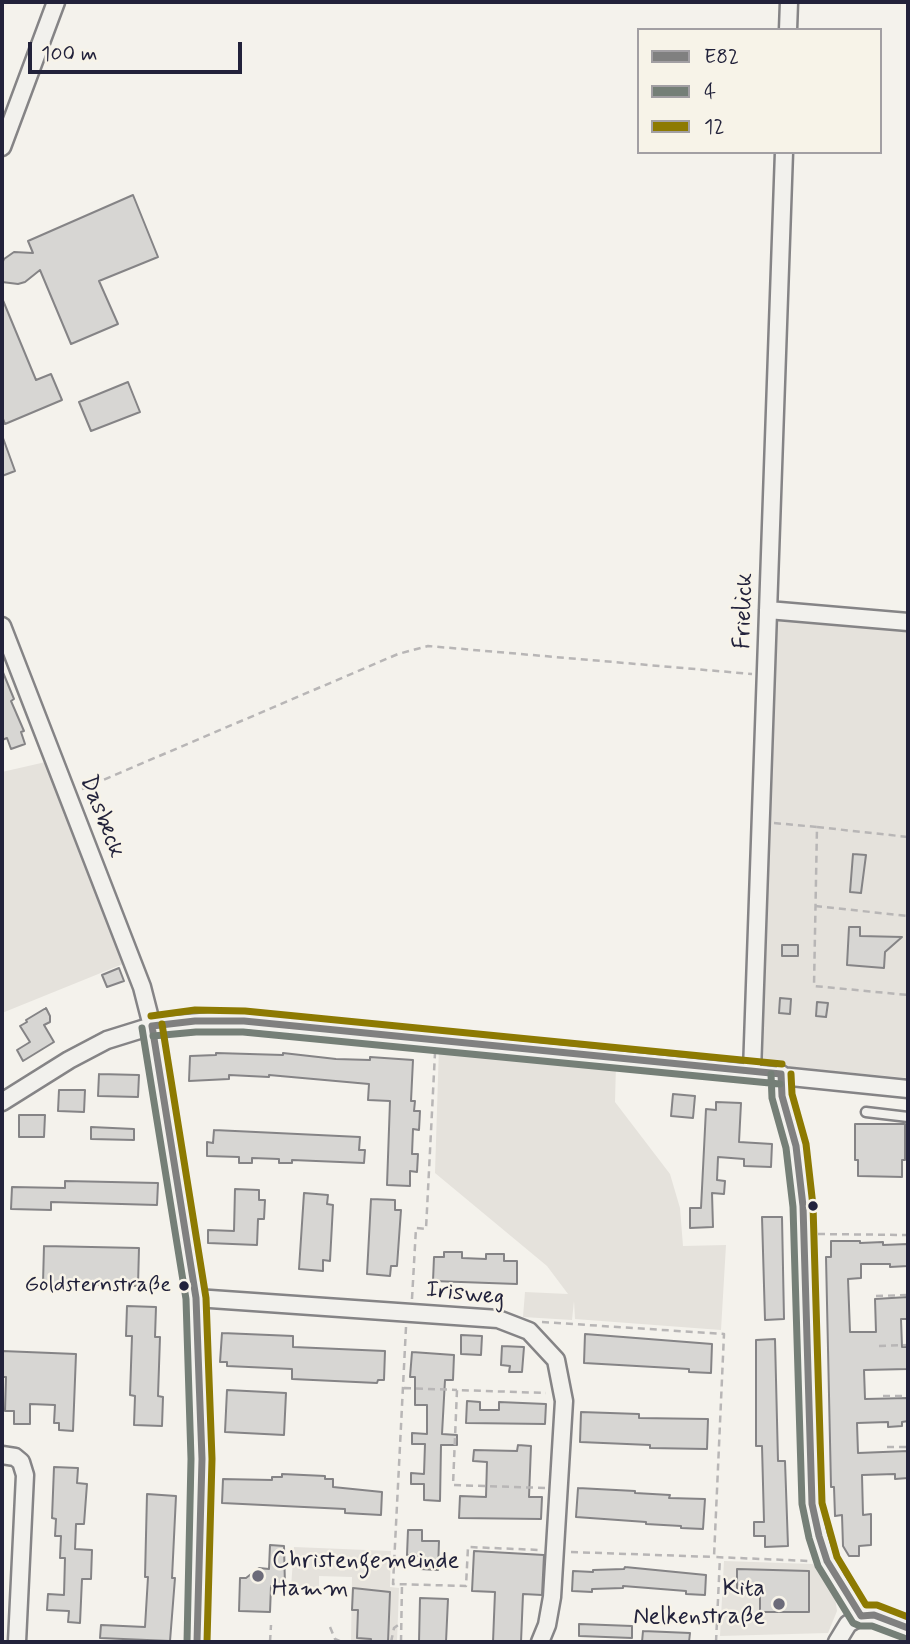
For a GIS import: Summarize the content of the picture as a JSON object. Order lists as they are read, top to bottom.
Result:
{
  "streets": {
    "street": ["Frielick", "Dasbeck", "Irisweg"]
  },
  "places": ["Goldsternstraße", "Christengemeinde Hamm", "Kita Nelkenstraße"],
  "lines": ["transit line 12", "transit line E82", "transit line 4"],
  "legend": ["E82", "4", "12"],
  "scale_bar": "100 m"
}
